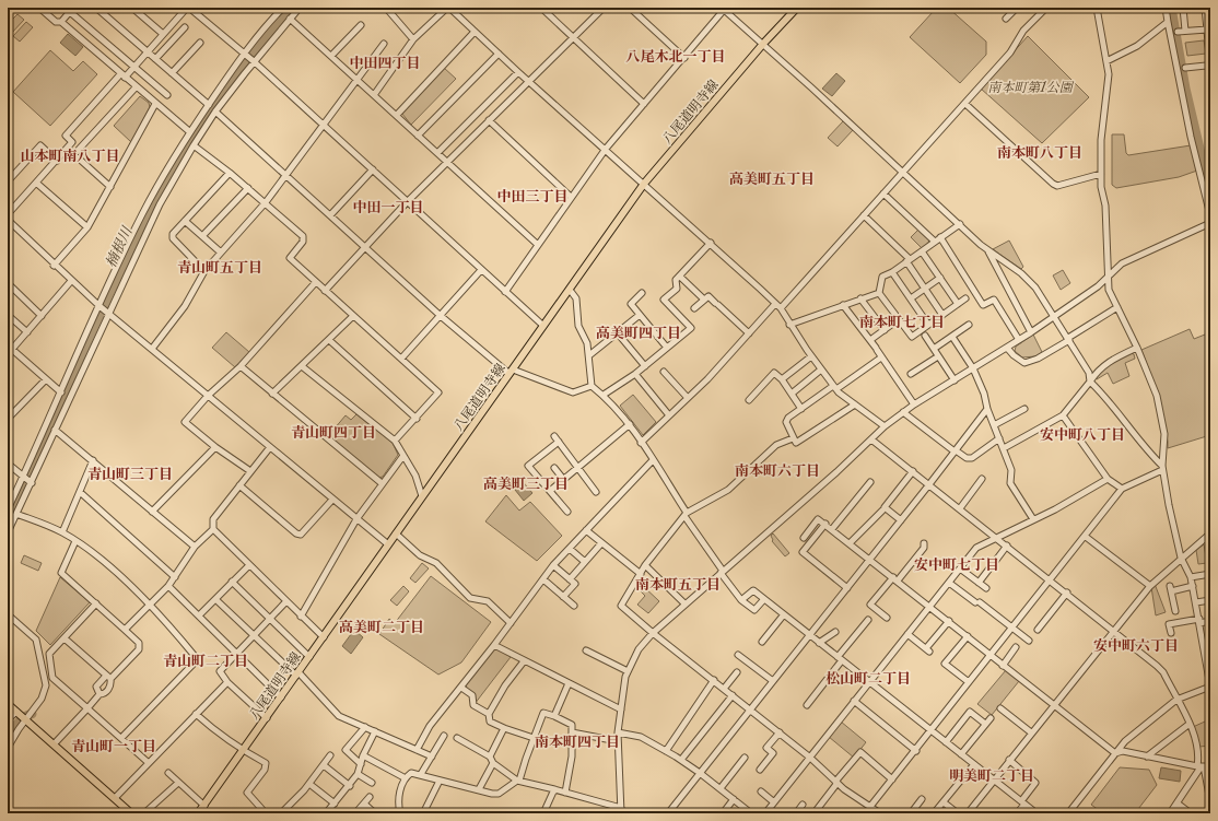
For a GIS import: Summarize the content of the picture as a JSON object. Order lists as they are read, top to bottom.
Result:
{
  "streets": {
    "main road": ["八尾道明寺線"]
  },
  "districts": [
    "八尾木北一丁目",
    "中田四丁目",
    "南本町八丁目",
    "山本町南八丁目",
    "高美町五丁目",
    "中田三丁目",
    "中田一丁目",
    "青山町五丁目",
    "南本町七丁目",
    "高美町四丁目",
    "青山町四丁目",
    "安中町八丁目",
    "南本町六丁目",
    "青山町三丁目",
    "高美町三丁目",
    "安中町七丁目",
    "南本町五丁目",
    "高美町二丁目",
    "安中町六丁目",
    "青山町二丁目",
    "松山町二丁目",
    "南本町四丁目",
    "青山町一丁目",
    "明美町二丁目"
  ],
  "water": ["楠根川"],
  "parks": ["南本町第1公園"]
}
